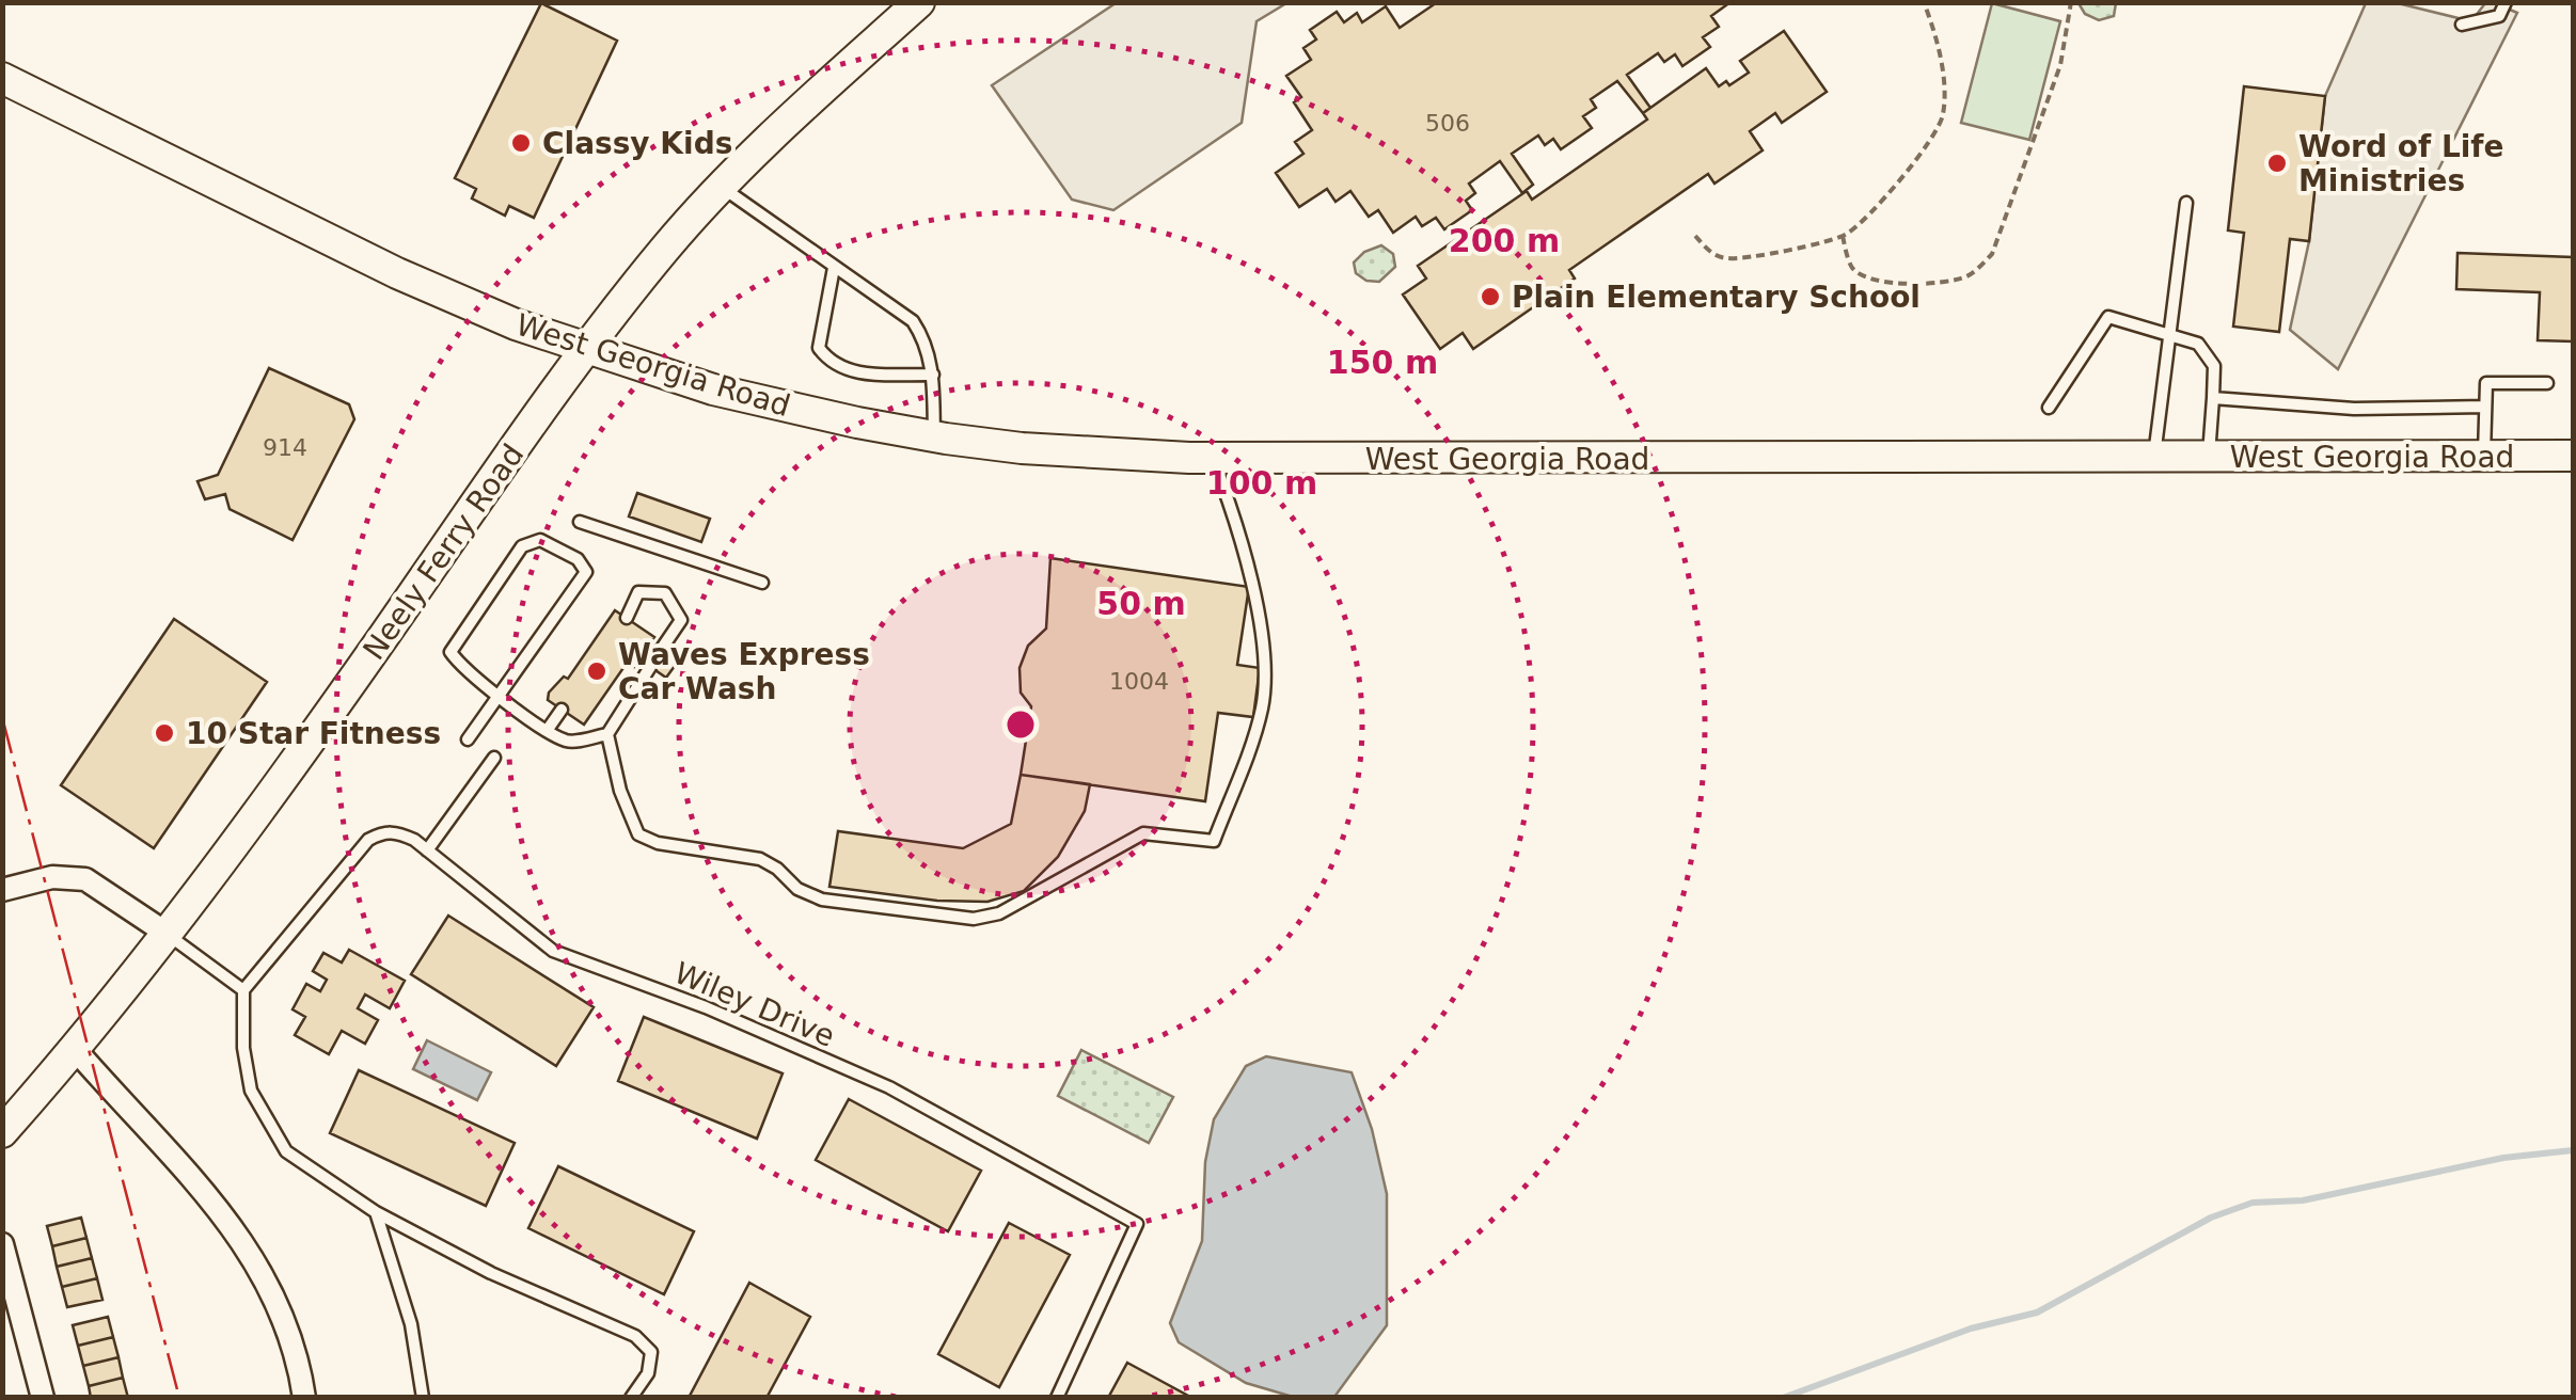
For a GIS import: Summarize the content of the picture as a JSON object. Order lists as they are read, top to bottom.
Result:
{
  "streets": {
    "main road": ["West Georgia Road", "Neely Ferry Road"],
    "lane": ["Wiley Drive"]
  },
  "crossings": [
    ["West Georgia Road", "Neely Ferry Road"]
  ],
  "places": [
    "Classy Kids",
    "Word of Life Ministries",
    "Plain Elementary School",
    "Waves Express Car Wash",
    "10 Star Fitness"
  ],
  "house_numbers": ["506", "914", "1004"],
  "rings": [
    "200 m",
    "150 m",
    "100 m",
    "50 m"
  ]
}
